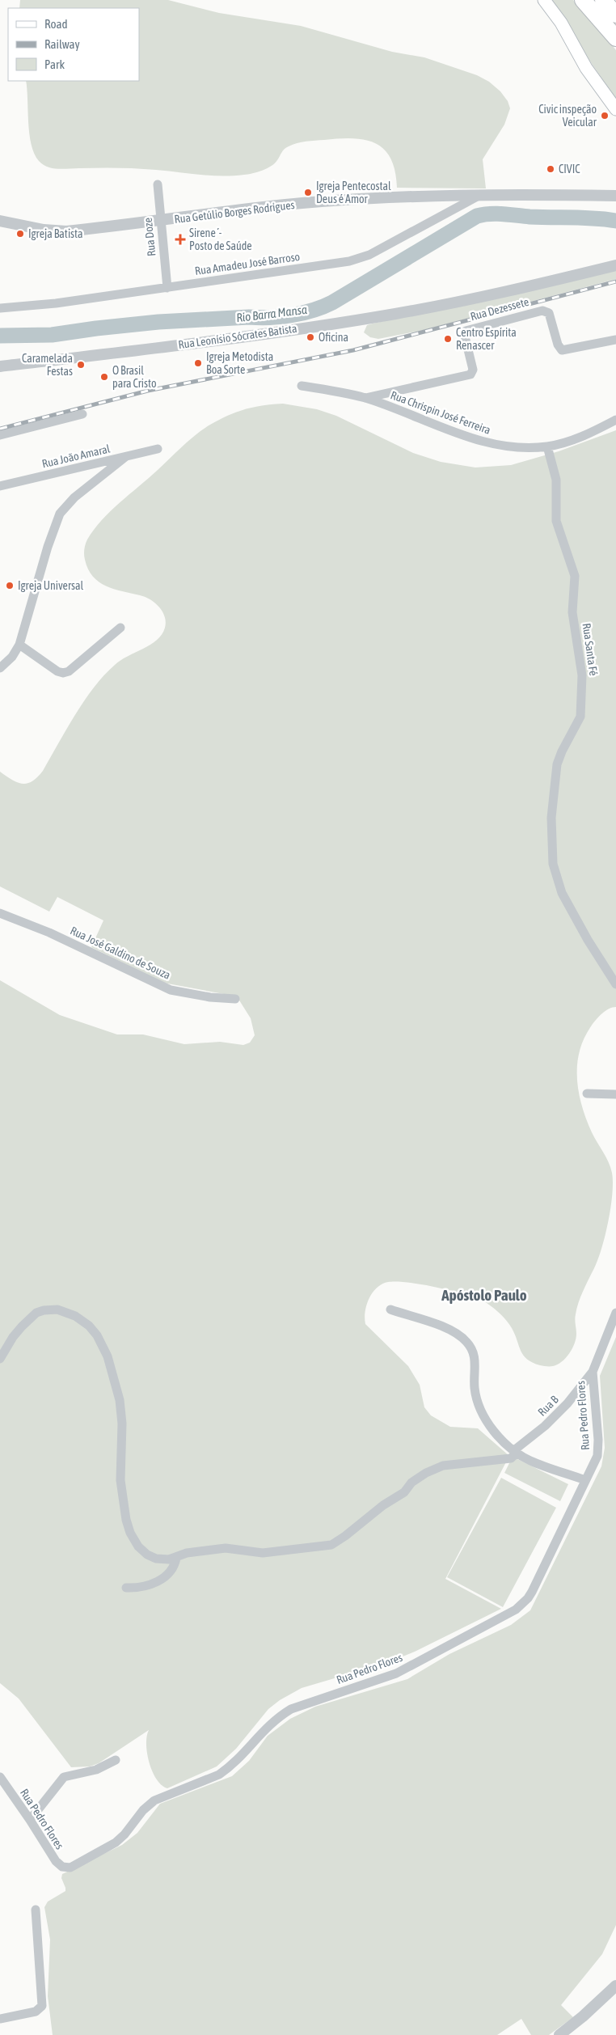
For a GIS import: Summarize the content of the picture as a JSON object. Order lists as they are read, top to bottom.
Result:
{
  "streets": {
    "street": [
      "Rua Getúlio Borges Rodrigues",
      "Rua Doze",
      "Rua Amadeu José Barroso",
      "Rua Dezessete",
      "Rua Leonísio Sócrates Batista",
      "Rua Chrispin José Ferreira",
      "Rua João Amaral",
      "Rua Santa Fé",
      "Rua José Galdino de Souza",
      "Rua B",
      "Rua Pedro Flores"
    ]
  },
  "crossings": [
    ["Rua Getúlio Borges Rodrigues", "Rua Doze"],
    ["Rua Getúlio Borges Rodrigues", "Rua Amadeu José Barroso"],
    ["Rua Doze", "Rua Amadeu José Barroso"],
    ["Rua Dezessete", "Rua Chrispin José Ferreira"],
    ["Rua Chrispin José Ferreira", "Rua Santa Fé"],
    ["Rua B", "Rua Pedro Flores"]
  ],
  "districts": ["Apóstolo Paulo"],
  "water": ["Rio Barra Mansa"],
  "places": {
    "other": [
      "Civic inspeção Veicular",
      "CIVIC",
      "Igreja Pentecostal Deus é Amor",
      "Igreja Batista",
      "Oficina",
      "Centro Espírita Renascer",
      "Igreja Metodista Boa Sorte",
      "Caramelada Festas",
      "O Brasil para Cristo",
      "Igreja Universal"
    ],
    "health": ["Sirene ´- Posto de Saúde"]
  },
  "legend": ["Road", "Railway", "Park"]
}
